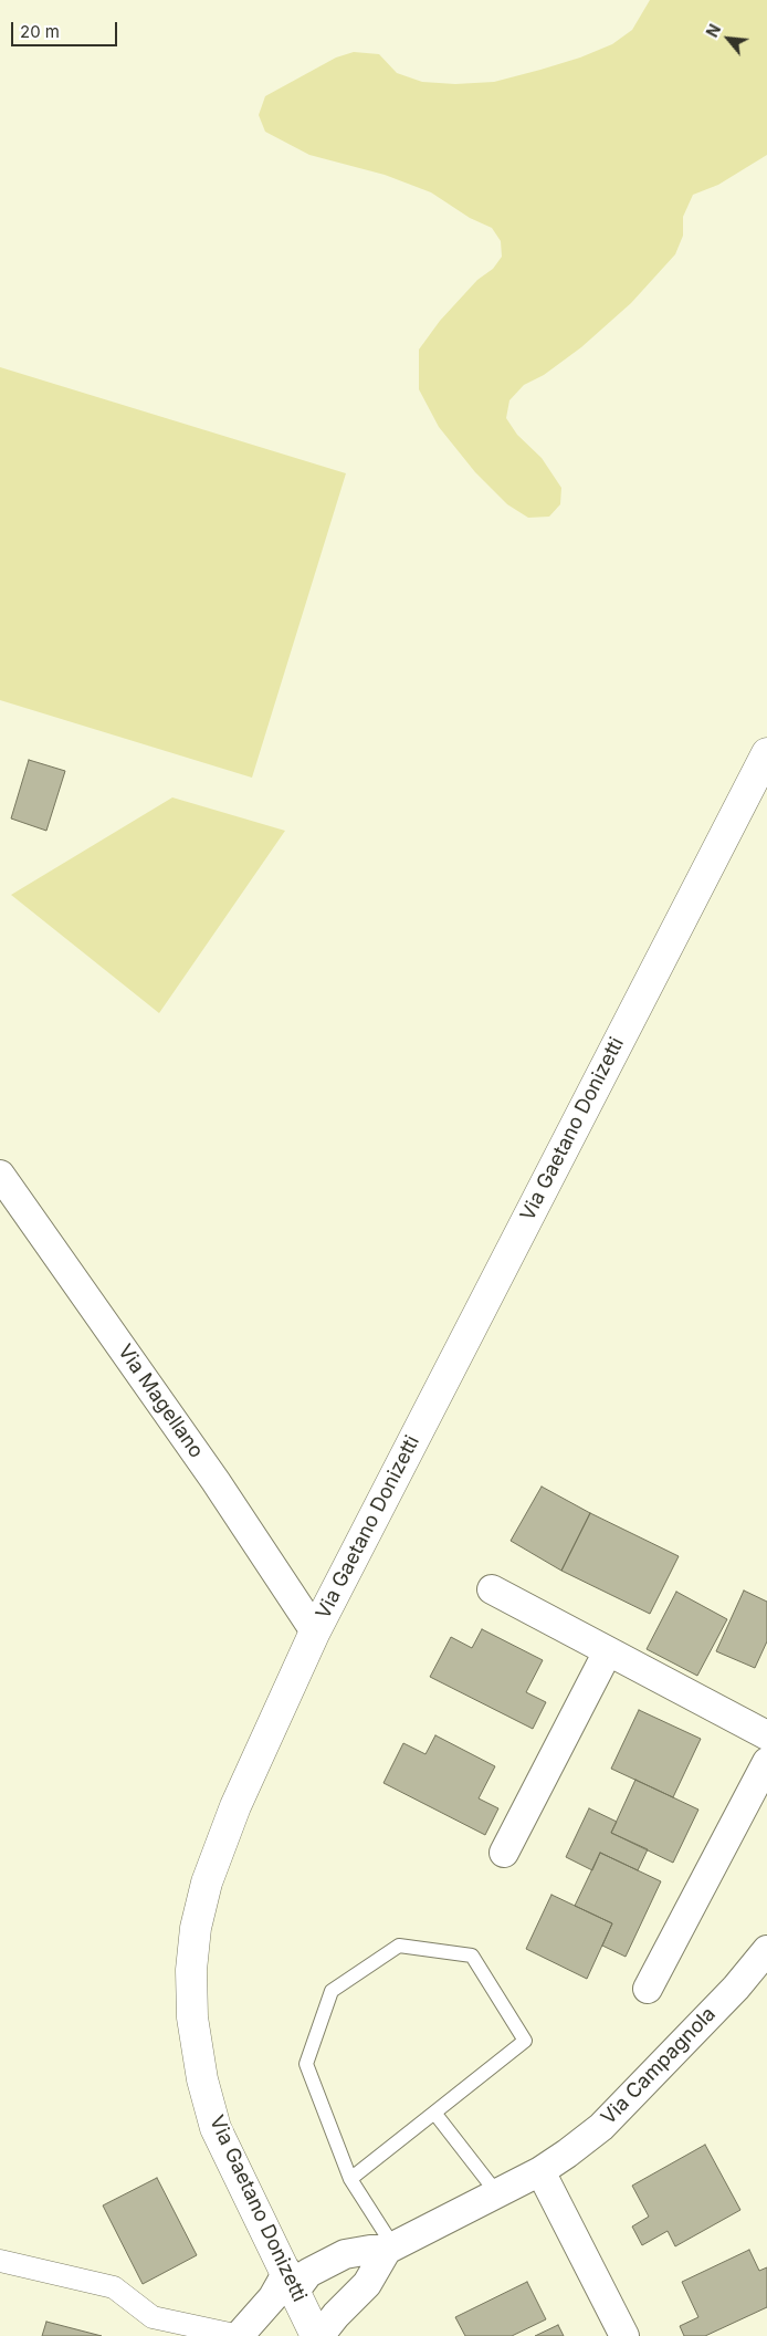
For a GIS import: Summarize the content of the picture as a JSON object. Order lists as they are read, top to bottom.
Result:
{
  "streets": {
    "street": ["Via Gaetano Donizetti", "Via Magellano", "Via Campagnola"]
  },
  "crossings": [
    ["Via Gaetano Donizetti", "Via Magellano"],
    ["Via Gaetano Donizetti", "Via Campagnola"]
  ],
  "scale_bar": "20 m",
  "north": "top left"
}
